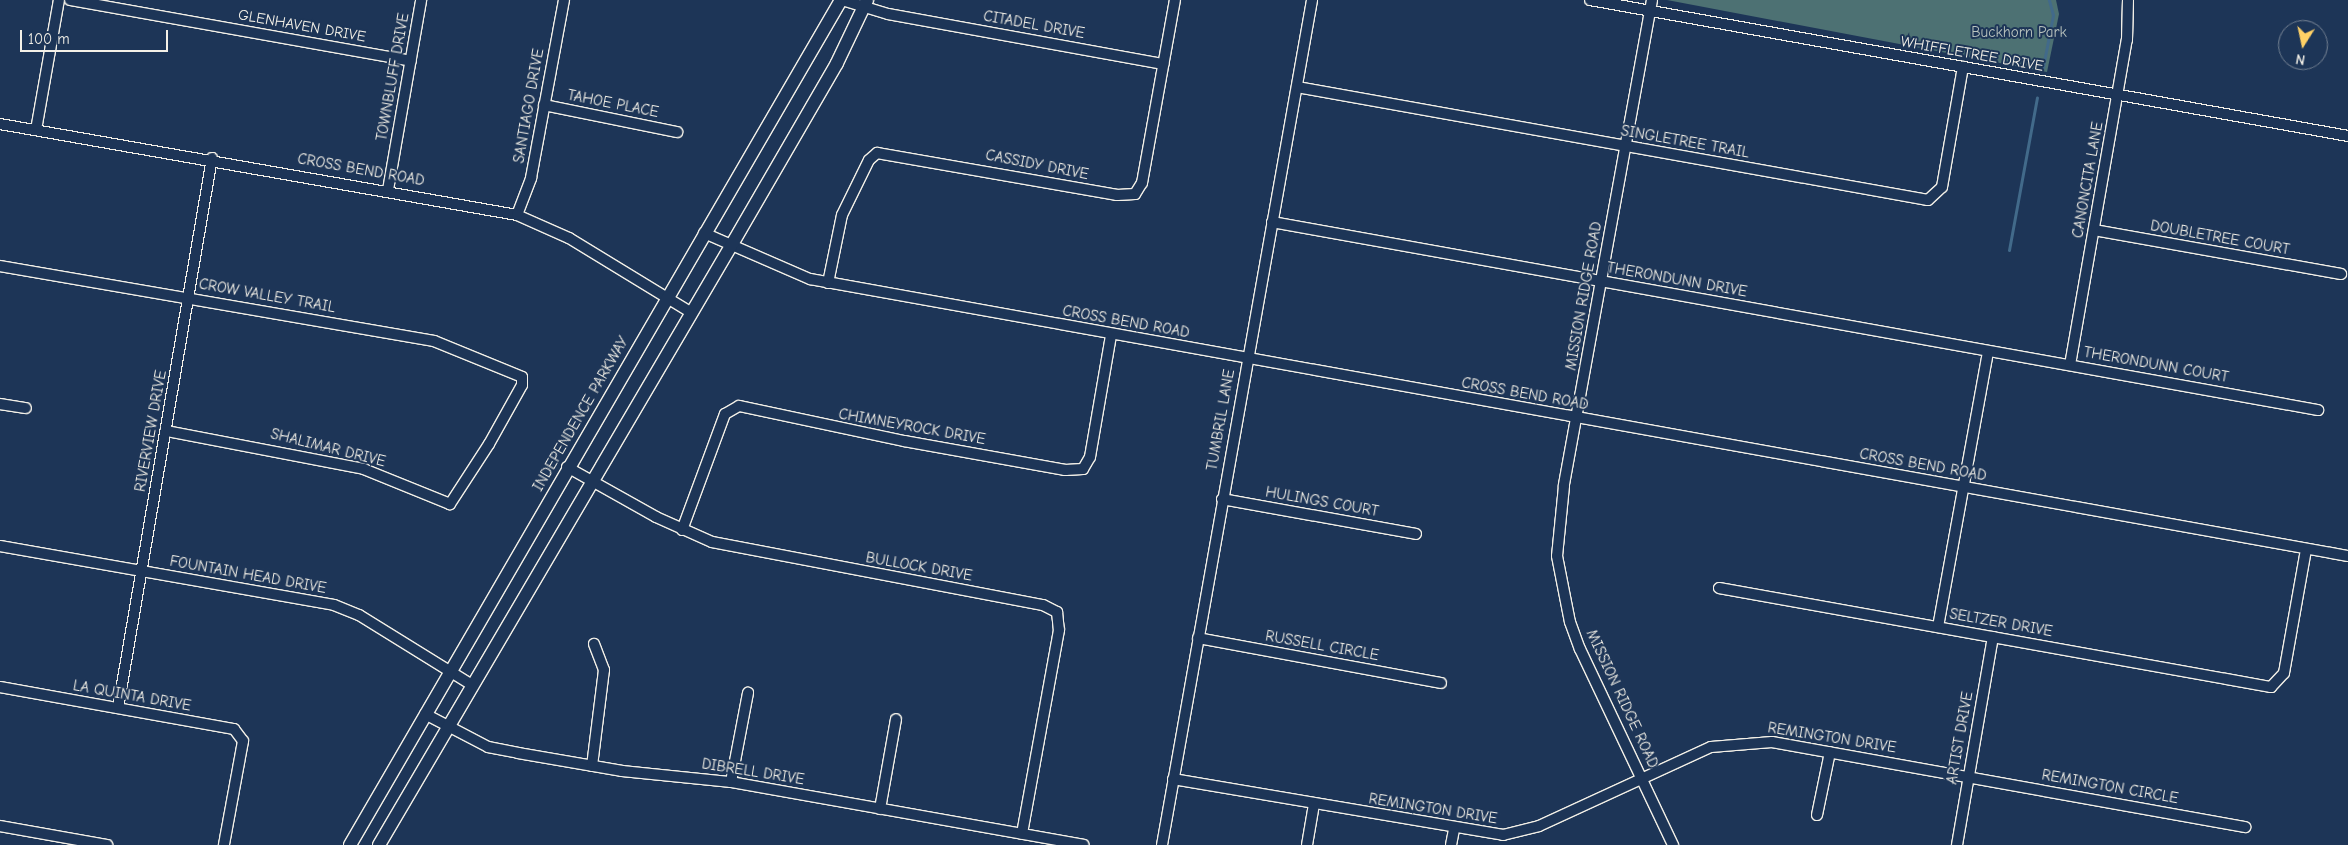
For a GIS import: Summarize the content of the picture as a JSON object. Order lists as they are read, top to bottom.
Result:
{
  "streets": {
    "main road": ["INDEPENDENCE PARKWAY"],
    "street": [
      "CITADEL DRIVE",
      "GLENHAVEN DRIVE",
      "WHIFFLETREE DRIVE",
      "TOWNBLUFF DRIVE",
      "TAHOE PLACE",
      "SANTIAGO DRIVE",
      "SINGLETREE TRAIL",
      "CASSIDY DRIVE",
      "CROSS BEND ROAD",
      "CANONCITA LANE",
      "DOUBLETREE COURT",
      "THERONDUNN DRIVE",
      "CROW VALLEY TRAIL",
      "MISSION RIDGE ROAD",
      "THERONDUNN COURT",
      "TUMBRIL LANE",
      "CHIMNEYROCK DRIVE",
      "RIVERVIEW DRIVE",
      "SHALIMAR DRIVE",
      "HULINGS COURT",
      "BULLOCK DRIVE",
      "FOUNTAIN HEAD DRIVE",
      "SELTZER DRIVE",
      "RUSSELL CIRCLE",
      "LA QUINTA DRIVE",
      "REMINGTON DRIVE",
      "ARTIST DRIVE",
      "DIBRELL DRIVE",
      "REMINGTON CIRCLE"
    ]
  },
  "crossings": [
    ["CITADEL DRIVE", "CASSIDY DRIVE"],
    ["CITADEL DRIVE", "INDEPENDENCE PARKWAY"],
    ["GLENHAVEN DRIVE", "TOWNBLUFF DRIVE"],
    ["WHIFFLETREE DRIVE", "SINGLETREE TRAIL"],
    ["WHIFFLETREE DRIVE", "CANONCITA LANE"],
    ["WHIFFLETREE DRIVE", "MISSION RIDGE ROAD"],
    ["TOWNBLUFF DRIVE", "CROSS BEND ROAD"],
    ["TAHOE PLACE", "SANTIAGO DRIVE"],
    ["SANTIAGO DRIVE", "CROSS BEND ROAD"],
    ["SINGLETREE TRAIL", "MISSION RIDGE ROAD"],
    ["SINGLETREE TRAIL", "TUMBRIL LANE"],
    ["CASSIDY DRIVE", "CROSS BEND ROAD"],
    ["CROSS BEND ROAD", "MISSION RIDGE ROAD"],
    ["CROSS BEND ROAD", "INDEPENDENCE PARKWAY"],
    ["CROSS BEND ROAD", "TUMBRIL LANE"],
    ["CROSS BEND ROAD", "CHIMNEYROCK DRIVE"],
    ["CROSS BEND ROAD", "RIVERVIEW DRIVE"],
    ["CROSS BEND ROAD", "SELTZER DRIVE"],
    ["CANONCITA LANE", "DOUBLETREE COURT"],
    ["CANONCITA LANE", "THERONDUNN COURT"],
    ["THERONDUNN DRIVE", "MISSION RIDGE ROAD"],
    ["THERONDUNN DRIVE", "THERONDUNN COURT"],
    ["THERONDUNN DRIVE", "TUMBRIL LANE"],
    ["CROW VALLEY TRAIL", "RIVERVIEW DRIVE"],
    ["CROW VALLEY TRAIL", "SHALIMAR DRIVE"],
    ["MISSION RIDGE ROAD", "REMINGTON DRIVE"],
    ["INDEPENDENCE PARKWAY", "BULLOCK DRIVE"],
    ["INDEPENDENCE PARKWAY", "FOUNTAIN HEAD DRIVE"],
    ["INDEPENDENCE PARKWAY", "DIBRELL DRIVE"],
    ["TUMBRIL LANE", "HULINGS COURT"],
    ["TUMBRIL LANE", "RUSSELL CIRCLE"],
    ["TUMBRIL LANE", "REMINGTON DRIVE"],
    ["CHIMNEYROCK DRIVE", "BULLOCK DRIVE"],
    ["RIVERVIEW DRIVE", "SHALIMAR DRIVE"],
    ["RIVERVIEW DRIVE", "FOUNTAIN HEAD DRIVE"],
    ["RIVERVIEW DRIVE", "LA QUINTA DRIVE"],
    ["BULLOCK DRIVE", "DIBRELL DRIVE"],
    ["SELTZER DRIVE", "ARTIST DRIVE"],
    ["REMINGTON DRIVE", "ARTIST DRIVE"],
    ["REMINGTON DRIVE", "REMINGTON CIRCLE"],
    ["ARTIST DRIVE", "REMINGTON CIRCLE"]
  ],
  "parks": ["Buckhorn Park"],
  "scale_bar": "100 m",
  "north": "bottom"
}
